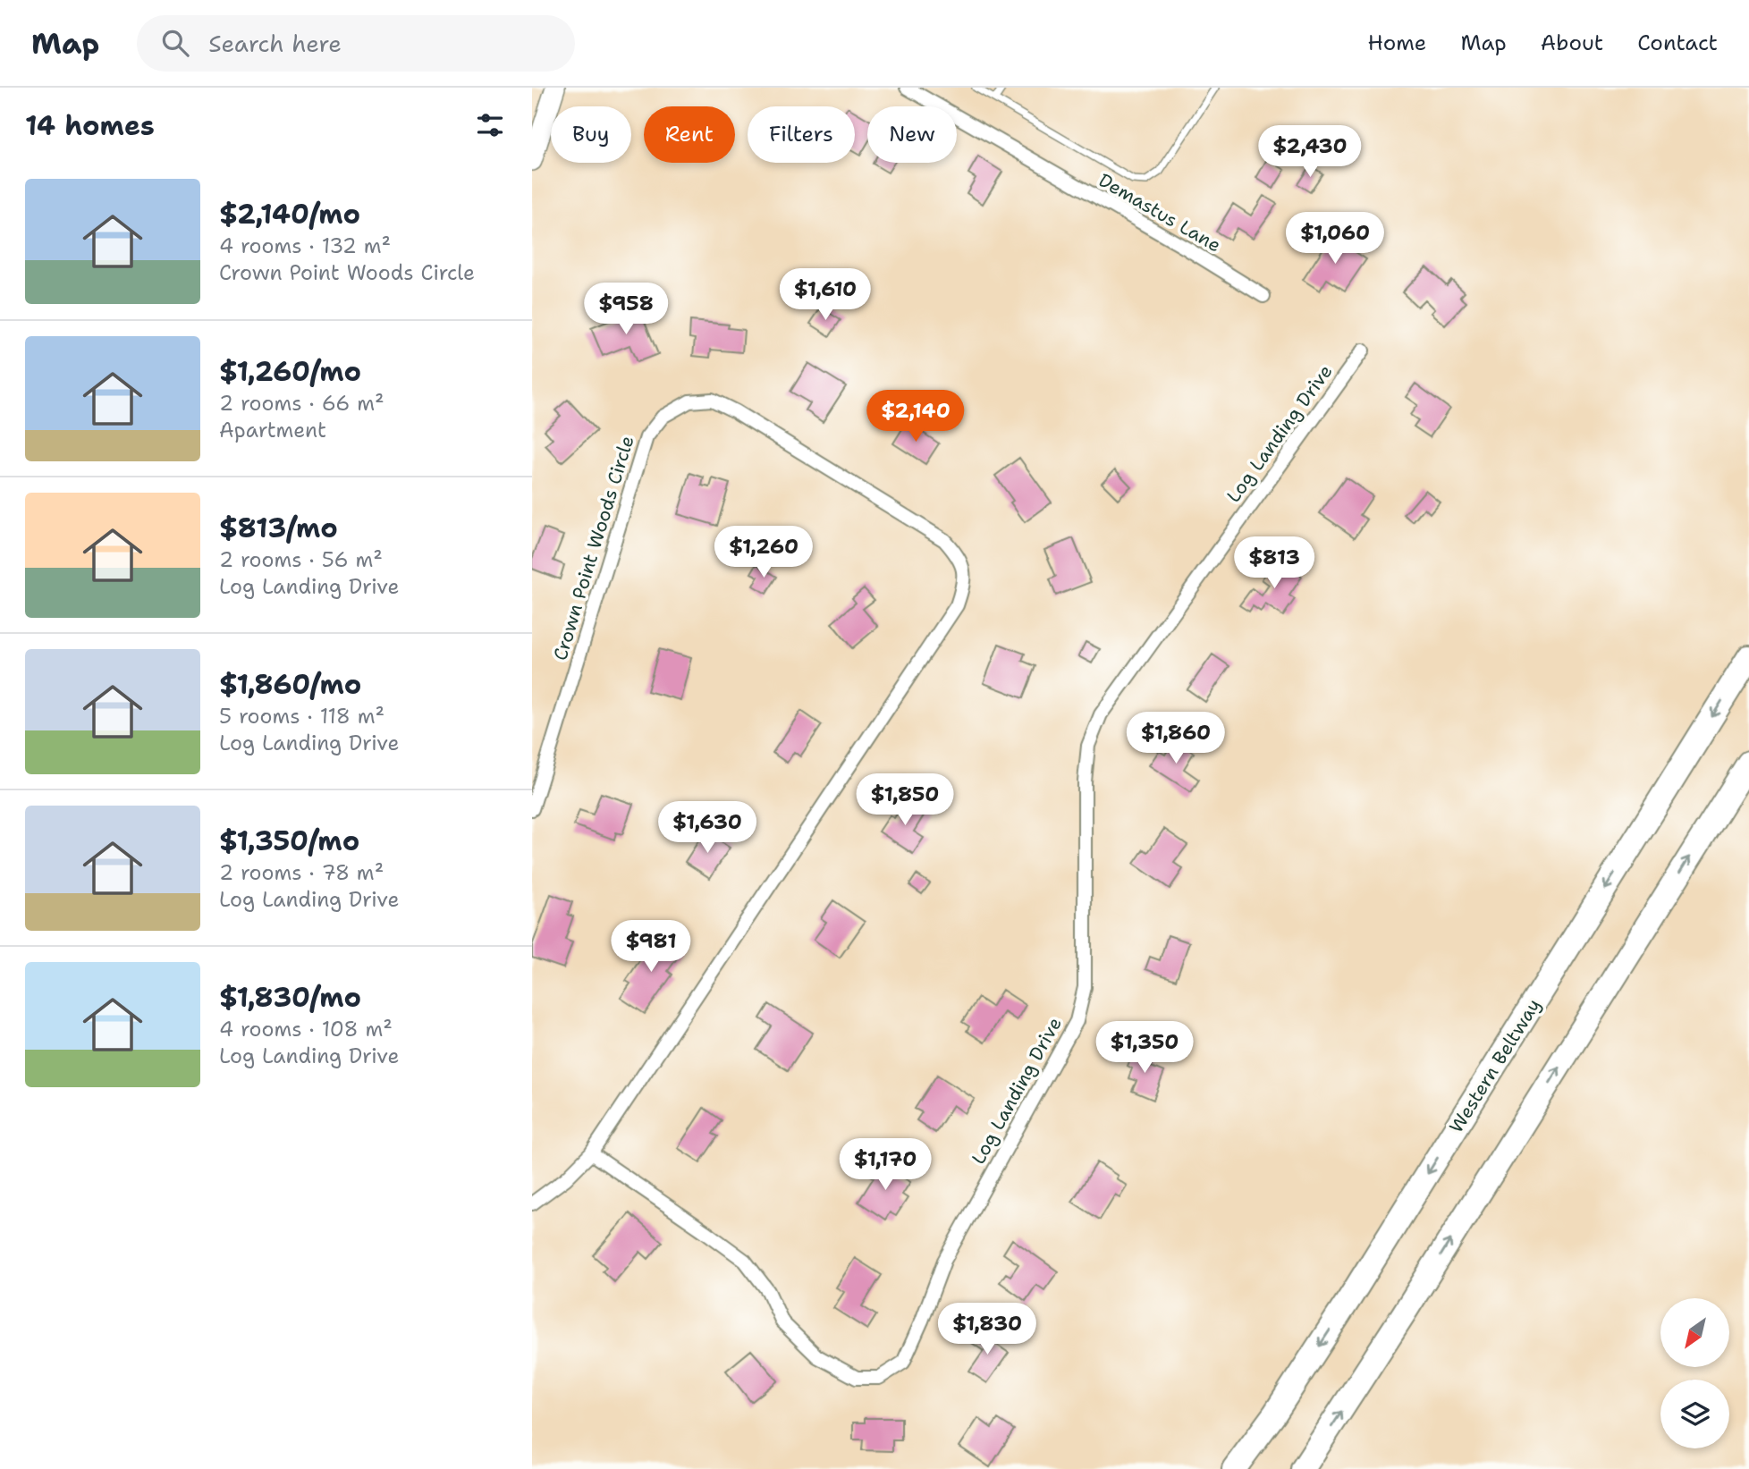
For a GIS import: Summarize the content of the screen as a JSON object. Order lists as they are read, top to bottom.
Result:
{
  "streets": {
    "highway": ["Western Beltway"],
    "street": ["Demastus Lane", "Log Landing Drive", "Crown Point Woods Circle"]
  },
  "crossings": [
    ["Log Landing Drive", "Crown Point Woods Circle"]
  ],
  "north": "bottom left",
  "page": {
    "header": "Map",
    "search": "Search here",
    "nav": [
      "Home",
      "Map",
      "About",
      "Contact"
    ],
    "heading": "14 homes",
    "chip": [
      "Buy",
      "Rent",
      "Filters",
      "New"
    ],
    "price": [
      "$2,430",
      "$1,060",
      "$1,610",
      "$958",
      "$2,140",
      "$1,260",
      "$813",
      "$1,860",
      "$1,850",
      "$1,630",
      "$981",
      "$1,350",
      "$1,170",
      "$1,830"
    ],
    "list": [
      {
        "name": "$2,140/mo",
        "note": "4 rooms · 132 m² · Crown Point Woods Circle"
      },
      {
        "name": "$1,260/mo",
        "note": "2 rooms · 66 m² · Apartment"
      },
      {
        "name": "$813/mo",
        "note": "2 rooms · 56 m² · Log Landing Drive"
      },
      {
        "name": "$1,860/mo",
        "note": "5 rooms · 118 m² · Log Landing Drive"
      },
      {
        "name": "$1,350/mo",
        "note": "2 rooms · 78 m² · Log Landing Drive"
      },
      {
        "name": "$1,830/mo",
        "note": "4 rooms · 108 m² · Log Landing Drive"
      }
    ]
  }
}
